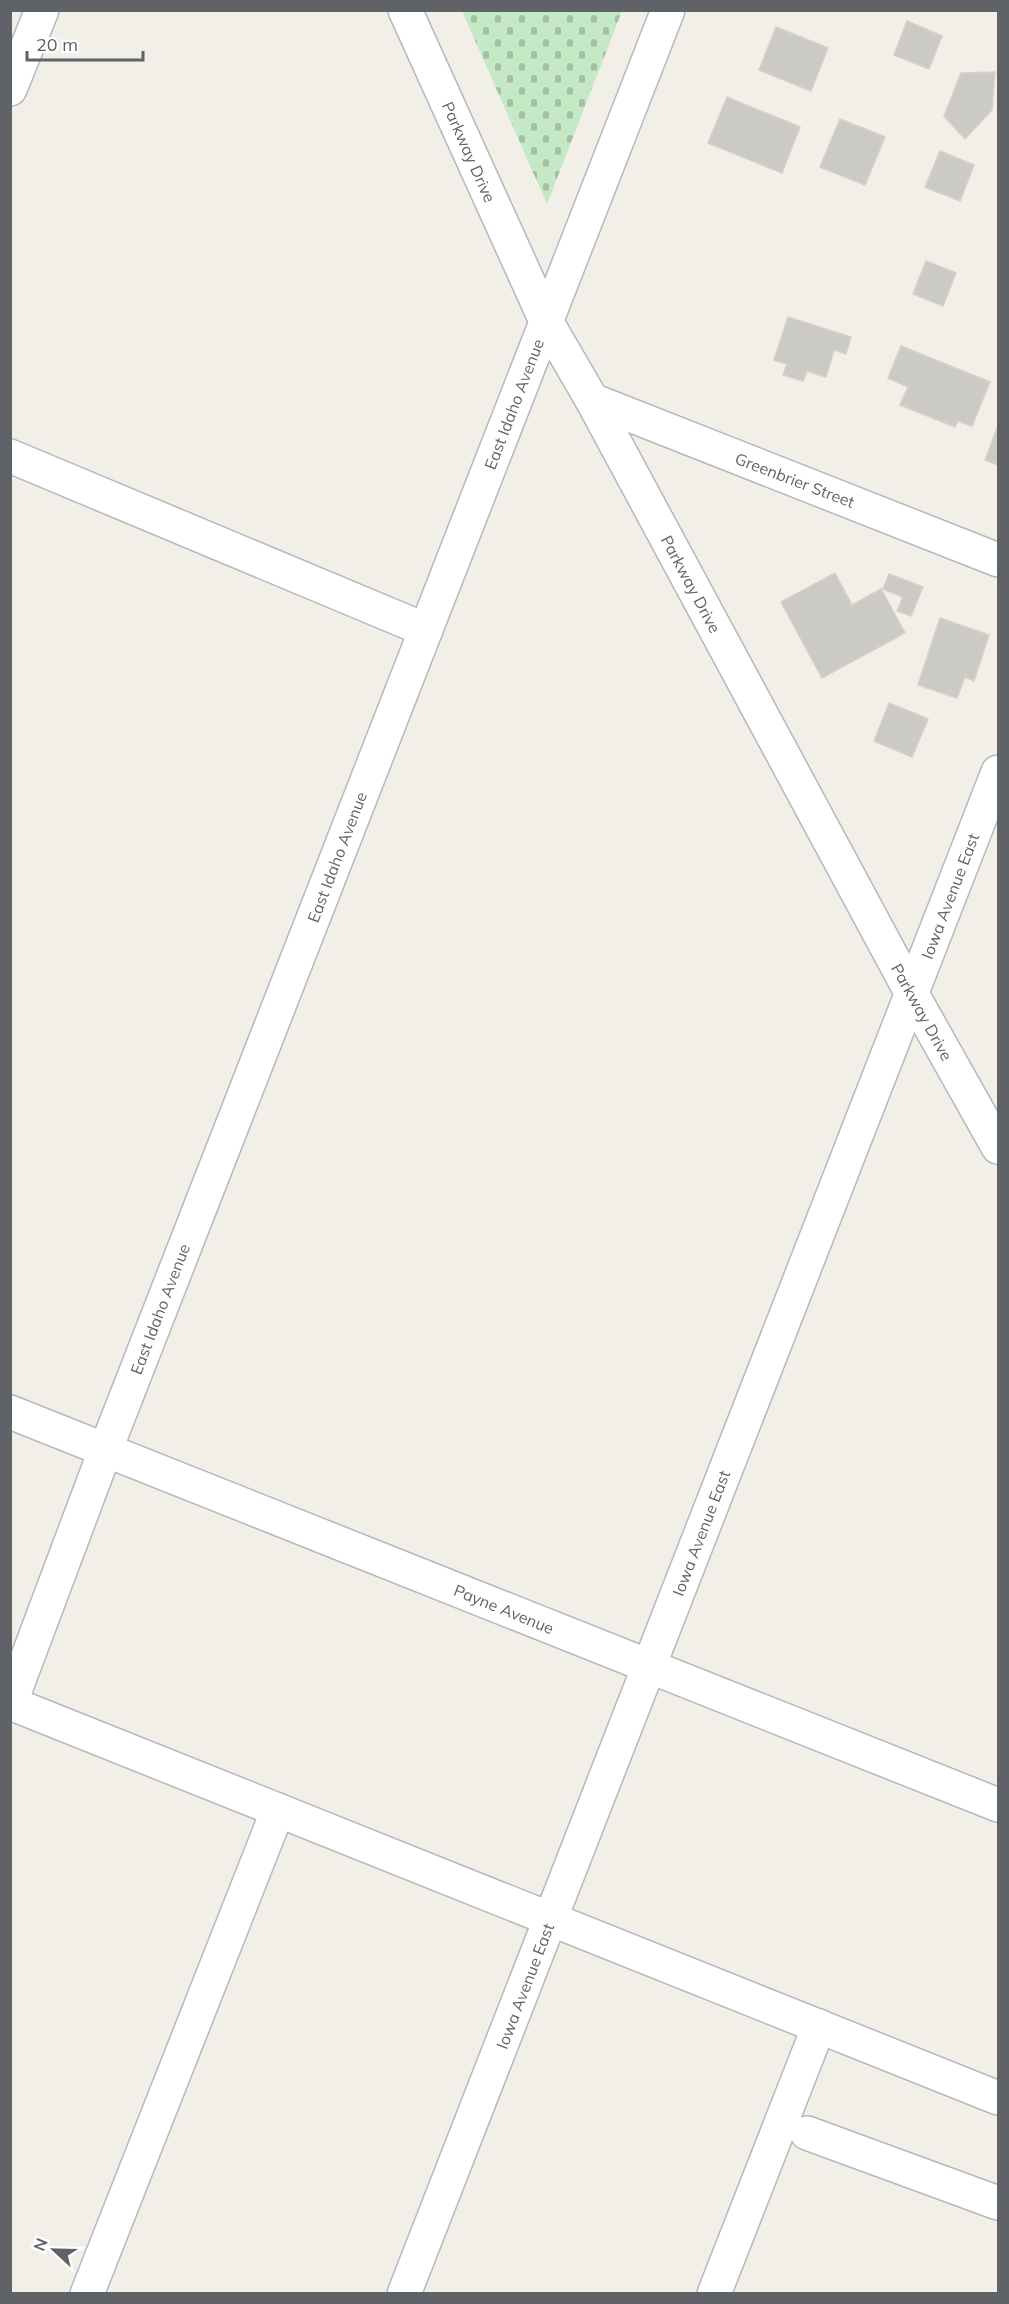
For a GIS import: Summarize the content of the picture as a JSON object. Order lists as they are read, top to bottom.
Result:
{
  "streets": {
    "street": [
      "Parkway Drive",
      "East Idaho Avenue",
      "Greenbrier Street",
      "Iowa Avenue East",
      "Payne Avenue"
    ]
  },
  "crossings": [
    ["Parkway Drive", "East Idaho Avenue"],
    ["Parkway Drive", "Greenbrier Street"],
    ["Parkway Drive", "Iowa Avenue East"],
    ["East Idaho Avenue", "Payne Avenue"],
    ["Iowa Avenue East", "Payne Avenue"]
  ],
  "scale_bar": "20 m",
  "north": "left"
}
